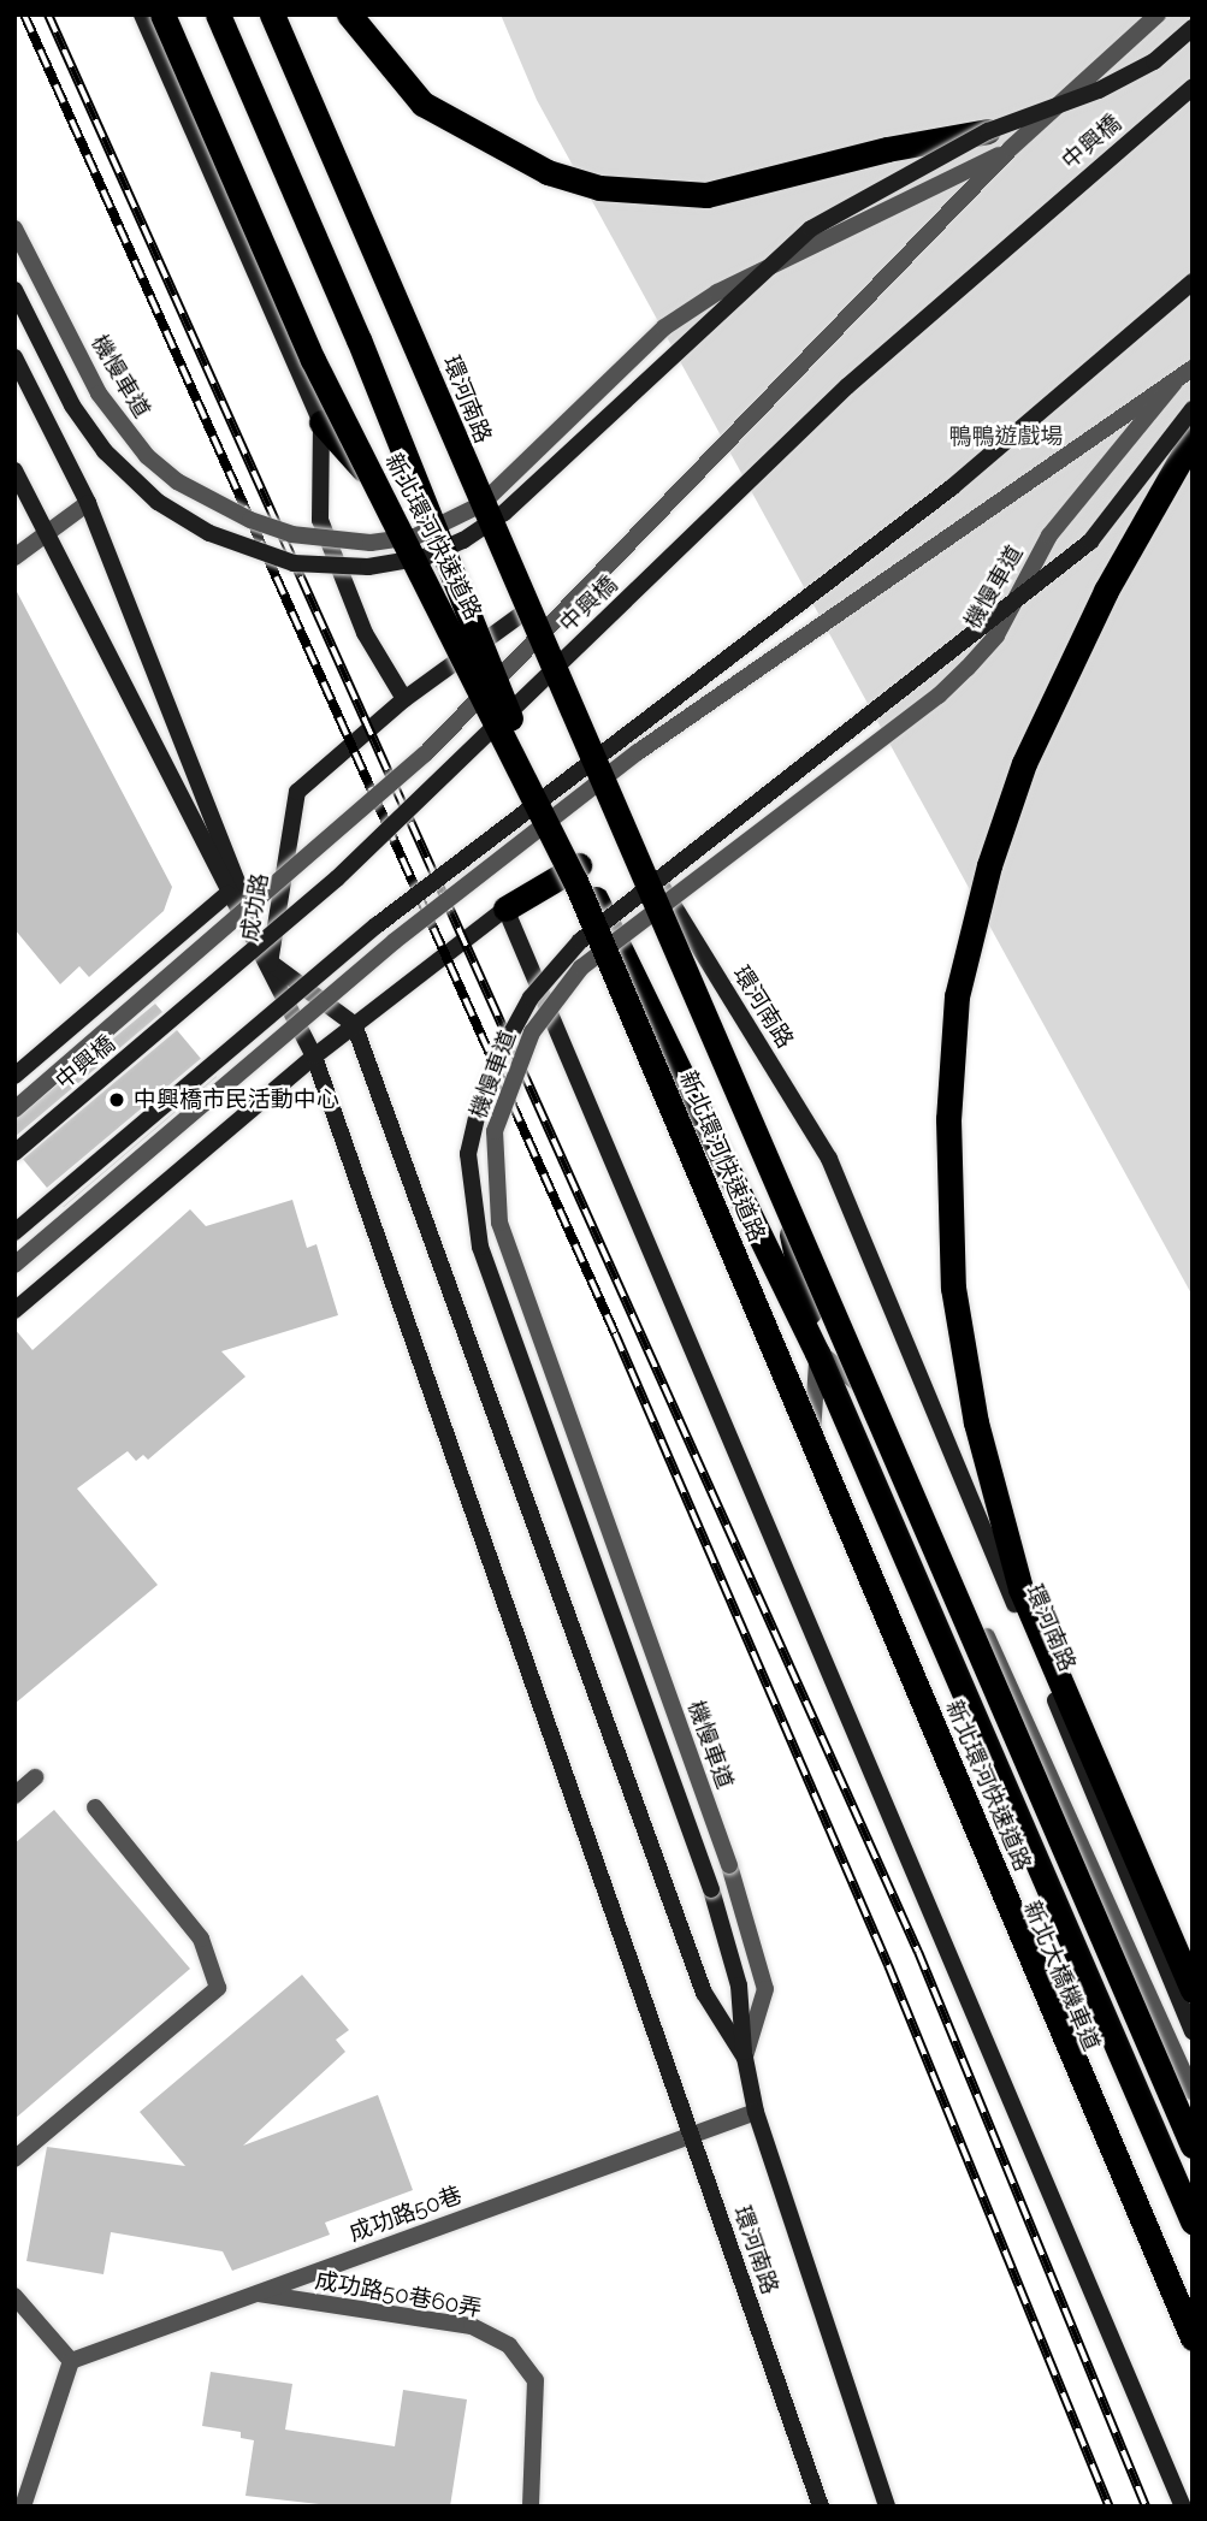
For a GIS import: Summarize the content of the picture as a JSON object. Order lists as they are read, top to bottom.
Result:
{
  "streets": {
    "highway": ["新北環河快速道路"],
    "street": [
      "中興橋",
      "機慢車道",
      "環河南路",
      "成功路",
      "新北大橋機車道",
      "成功路50巷",
      "成功路50巷60弄"
    ]
  },
  "crossings": [
    ["機慢車道", "環河南路"],
    ["環河南路", "成功路"],
    ["環河南路", "成功路50巷"],
    ["成功路50巷", "成功路50巷60弄"]
  ],
  "parks": ["鴨鴨遊戲場"],
  "places": ["中興橋市民活動中心"]
}
